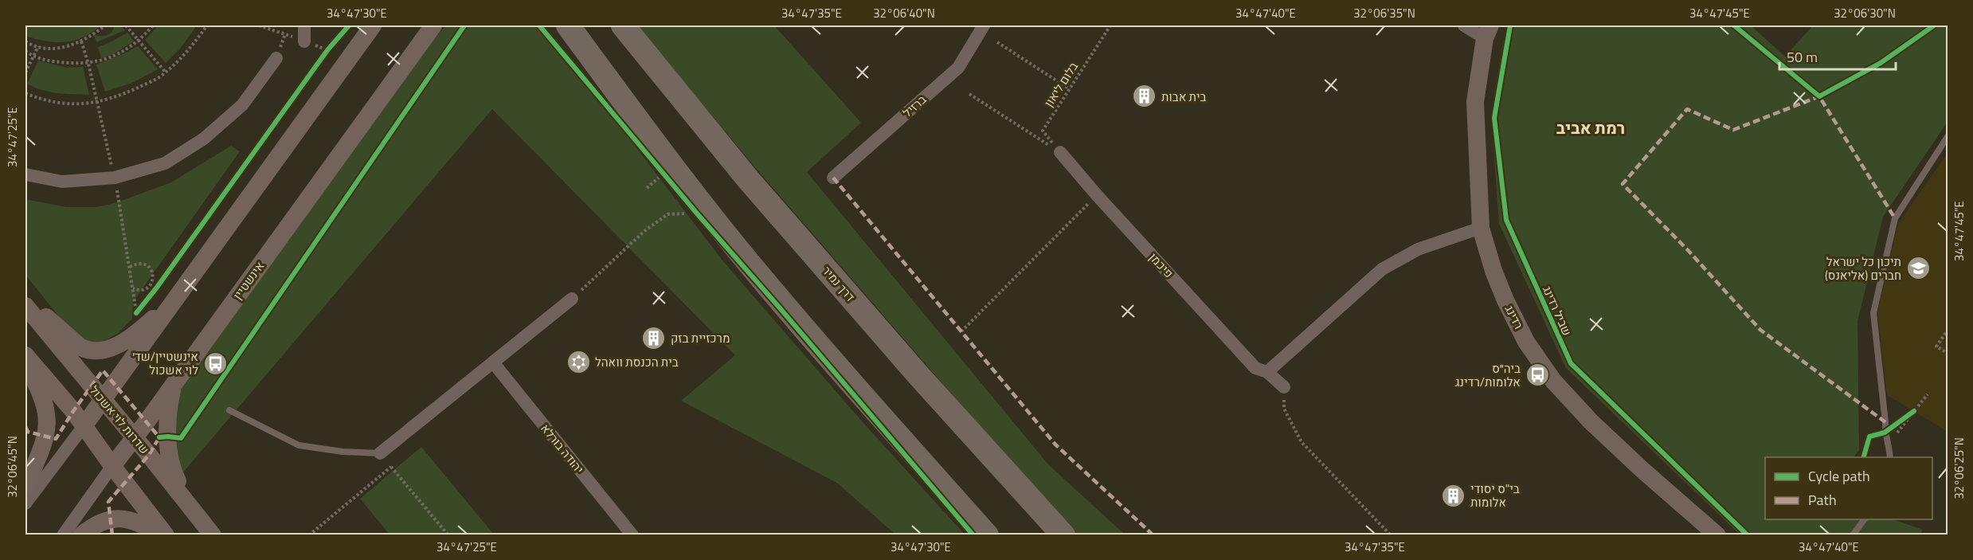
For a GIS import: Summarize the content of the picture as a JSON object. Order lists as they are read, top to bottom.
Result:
{
  "streets": {
    "highway": ["דרך נמיר"],
    "street": [
      "ברזיל",
      "פיכמן",
      "אינשטיין",
      "רדינג",
      "שדרות לוי אשכול",
      "יהודה בורלא"
    ],
    "path": ["בלום ליאון"],
    "cycle path": ["שביל רדינג"]
  },
  "crossings": [
    ["בלום ליאון", "פיכמן"],
    ["אינשטיין", "שדרות לוי אשכול"]
  ],
  "districts": ["רמת אביב"],
  "places": {
    "building": ["בית אבות", "מרכזיית בזק", "בי\"ס יסודי אלומות"],
    "school or university": ["תיכון כל ישראל חברים (אליאנס)"],
    "synagogue": ["בית הכנסת וואהל"],
    "bus stop": ["אינשטיין/שד׳ לוי אשכול", "ביה״ס אלומות/רדינג"]
  },
  "legend": ["Cycle path", "Path"],
  "scale_bar": "50 m",
  "coordinates": [
    "34°47'30\"E",
    "34°47'35\"E",
    "32°06'40\"N",
    "34°47'40\"E",
    "32°06'35\"N",
    "34°47'45\"E",
    "32°06'30\"N",
    "34°47'25\"E",
    "32°06'45\"N",
    "32°06'25\"N"
  ]
}
